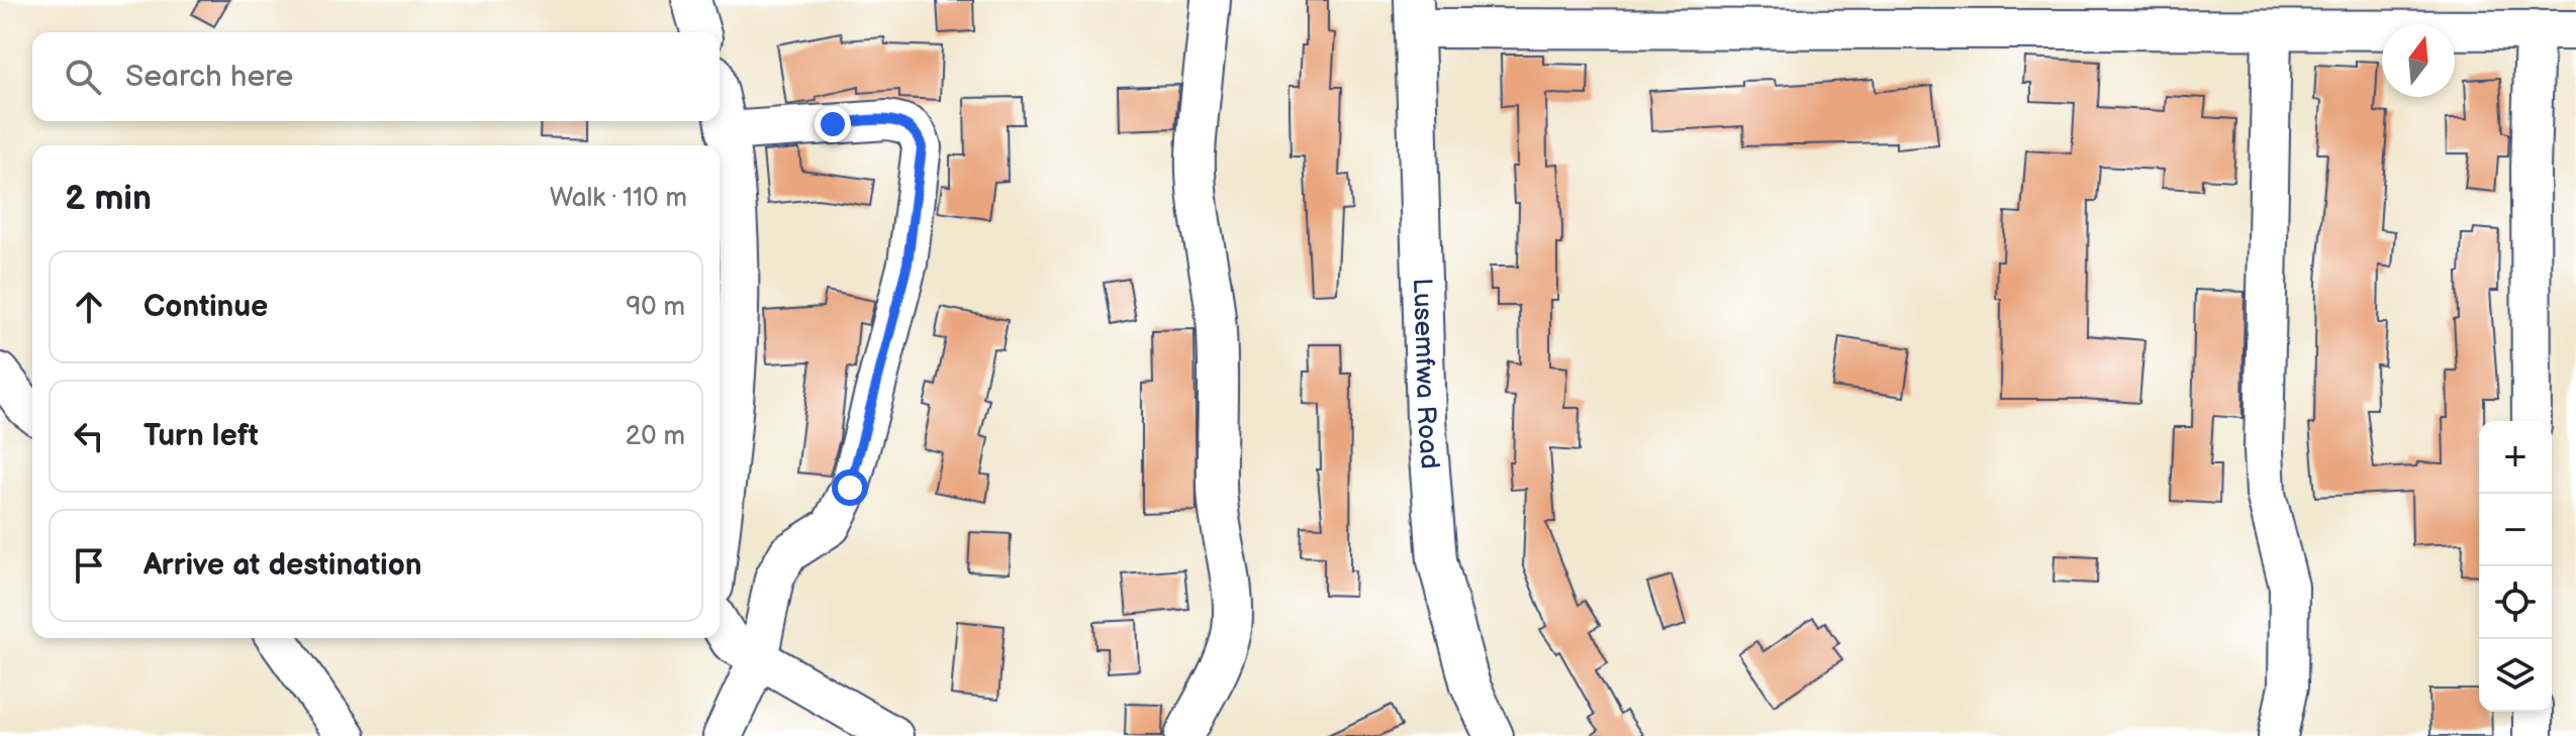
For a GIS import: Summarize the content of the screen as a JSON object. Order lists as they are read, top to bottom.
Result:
{
  "streets": {
    "street": ["Lusemfwa Road"]
  },
  "north": "top",
  "page": {
    "search": "Search here",
    "heading": ["2 min", "Walk · 110 m"],
    "list": [
      ["Continue", "90 m"],
      ["Turn left", "20 m"],
      "Arrive at destination"
    ],
    "map_buttons": ["+", "−"]
  }
}
